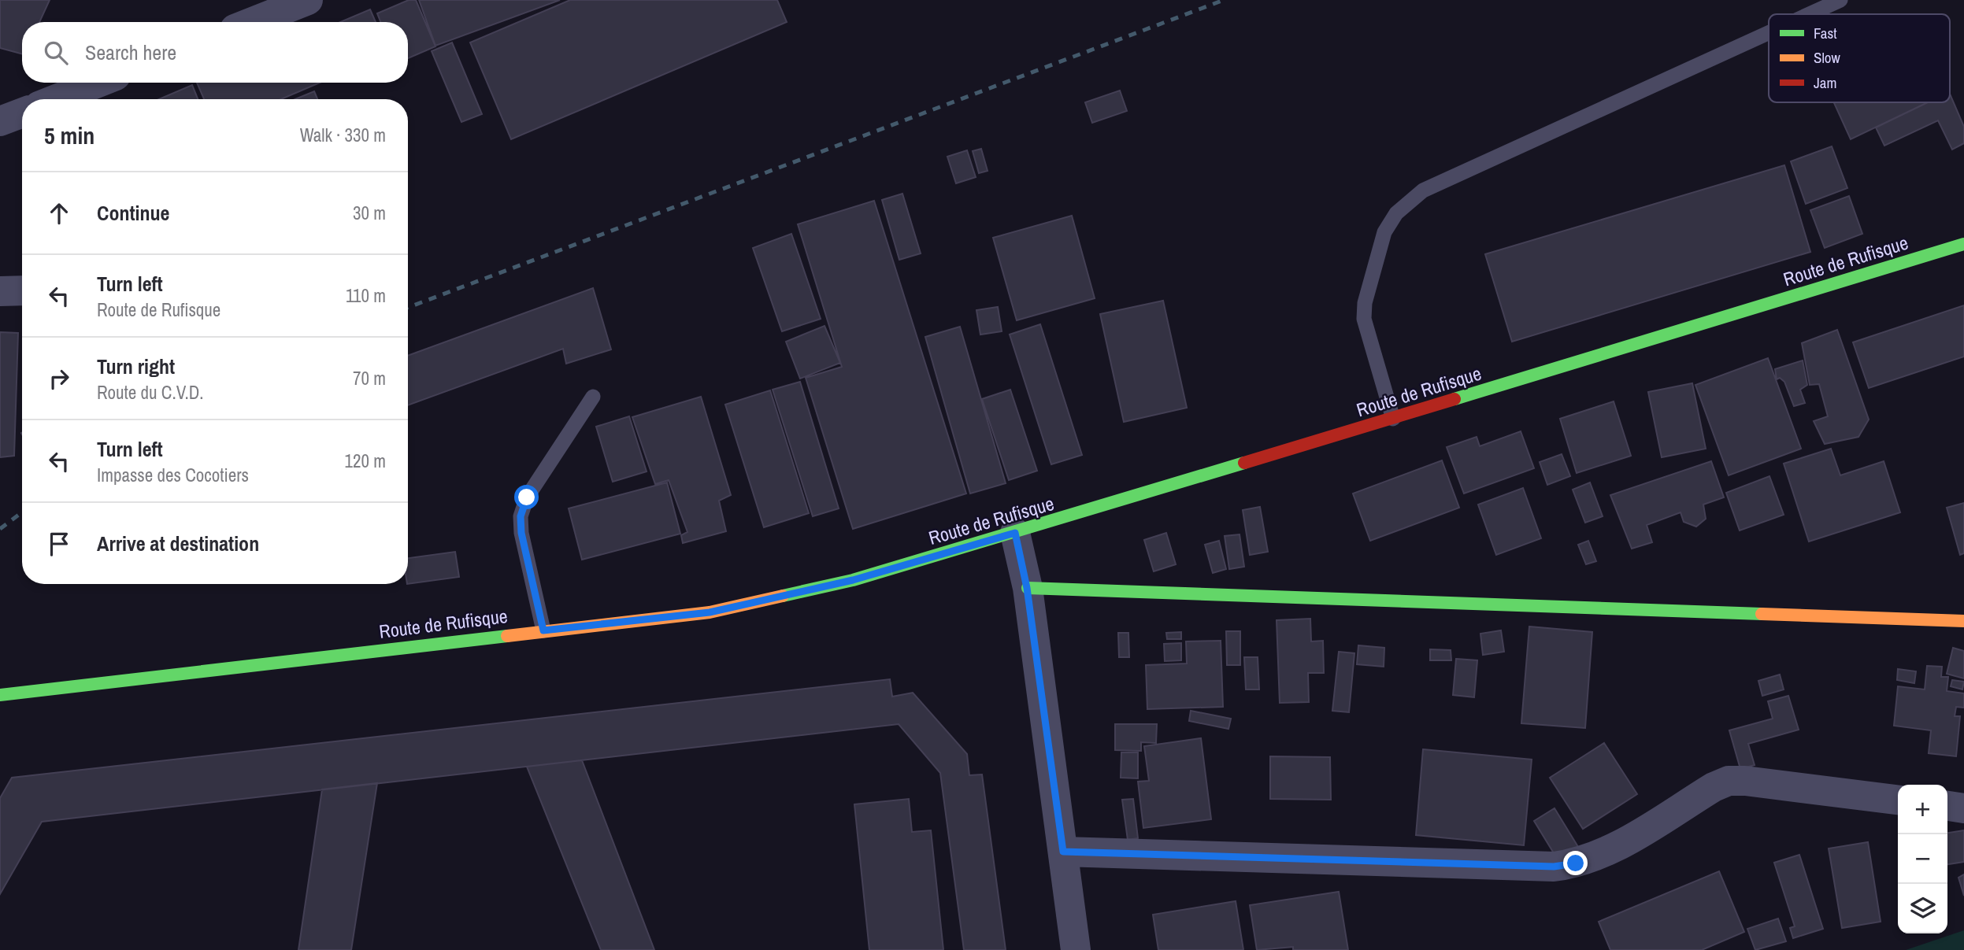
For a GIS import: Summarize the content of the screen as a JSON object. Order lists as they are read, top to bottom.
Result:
{
  "streets": {
    "main road": ["Route de Rufisque"]
  },
  "legend": ["Fast", "Slow", "Jam"],
  "page": {
    "search": "Search here",
    "heading": ["5 min", "Walk · 330 m"],
    "list": [
      ["Continue", "30 m"],
      ["Turn left", "Route de Rufisque", "110 m"],
      ["Turn right", "Route du C.V.D.", "70 m"],
      ["Turn left", "Impasse des Cocotiers", "120 m"],
      "Arrive at destination"
    ],
    "map_buttons": ["+", "−"]
  }
}
